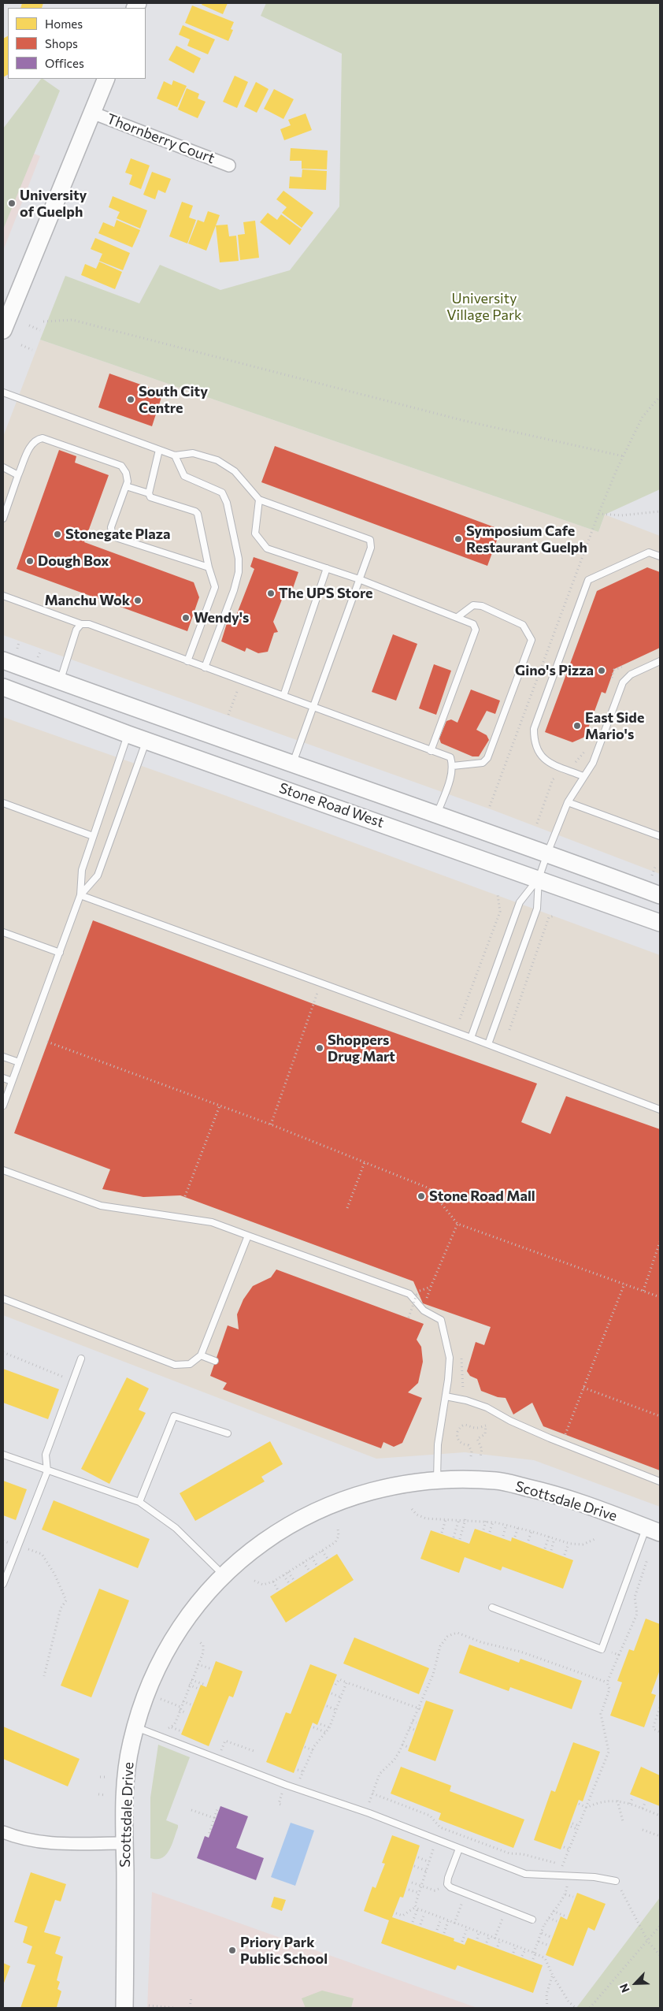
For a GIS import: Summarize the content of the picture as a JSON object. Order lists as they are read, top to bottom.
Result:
{
  "streets": {
    "main road": ["Stone Road West", "Scottsdale Drive"],
    "street": ["Thornberry Court"]
  },
  "parks": ["University Village Park"],
  "places": [
    "University of Guelph",
    "South City Centre",
    "Stonegate Plaza",
    "Symposium Cafe Restaurant Guelph",
    "Dough Box",
    "The UPS Store",
    "Manchu Wok",
    "Wendy's",
    "Gino's Pizza",
    "East Side Mario's",
    "Shoppers Drug Mart",
    "Stone Road Mall",
    "Priory Park Public School"
  ],
  "legend": ["Homes", "Shops", "Offices"],
  "north": "bottom left"
}
